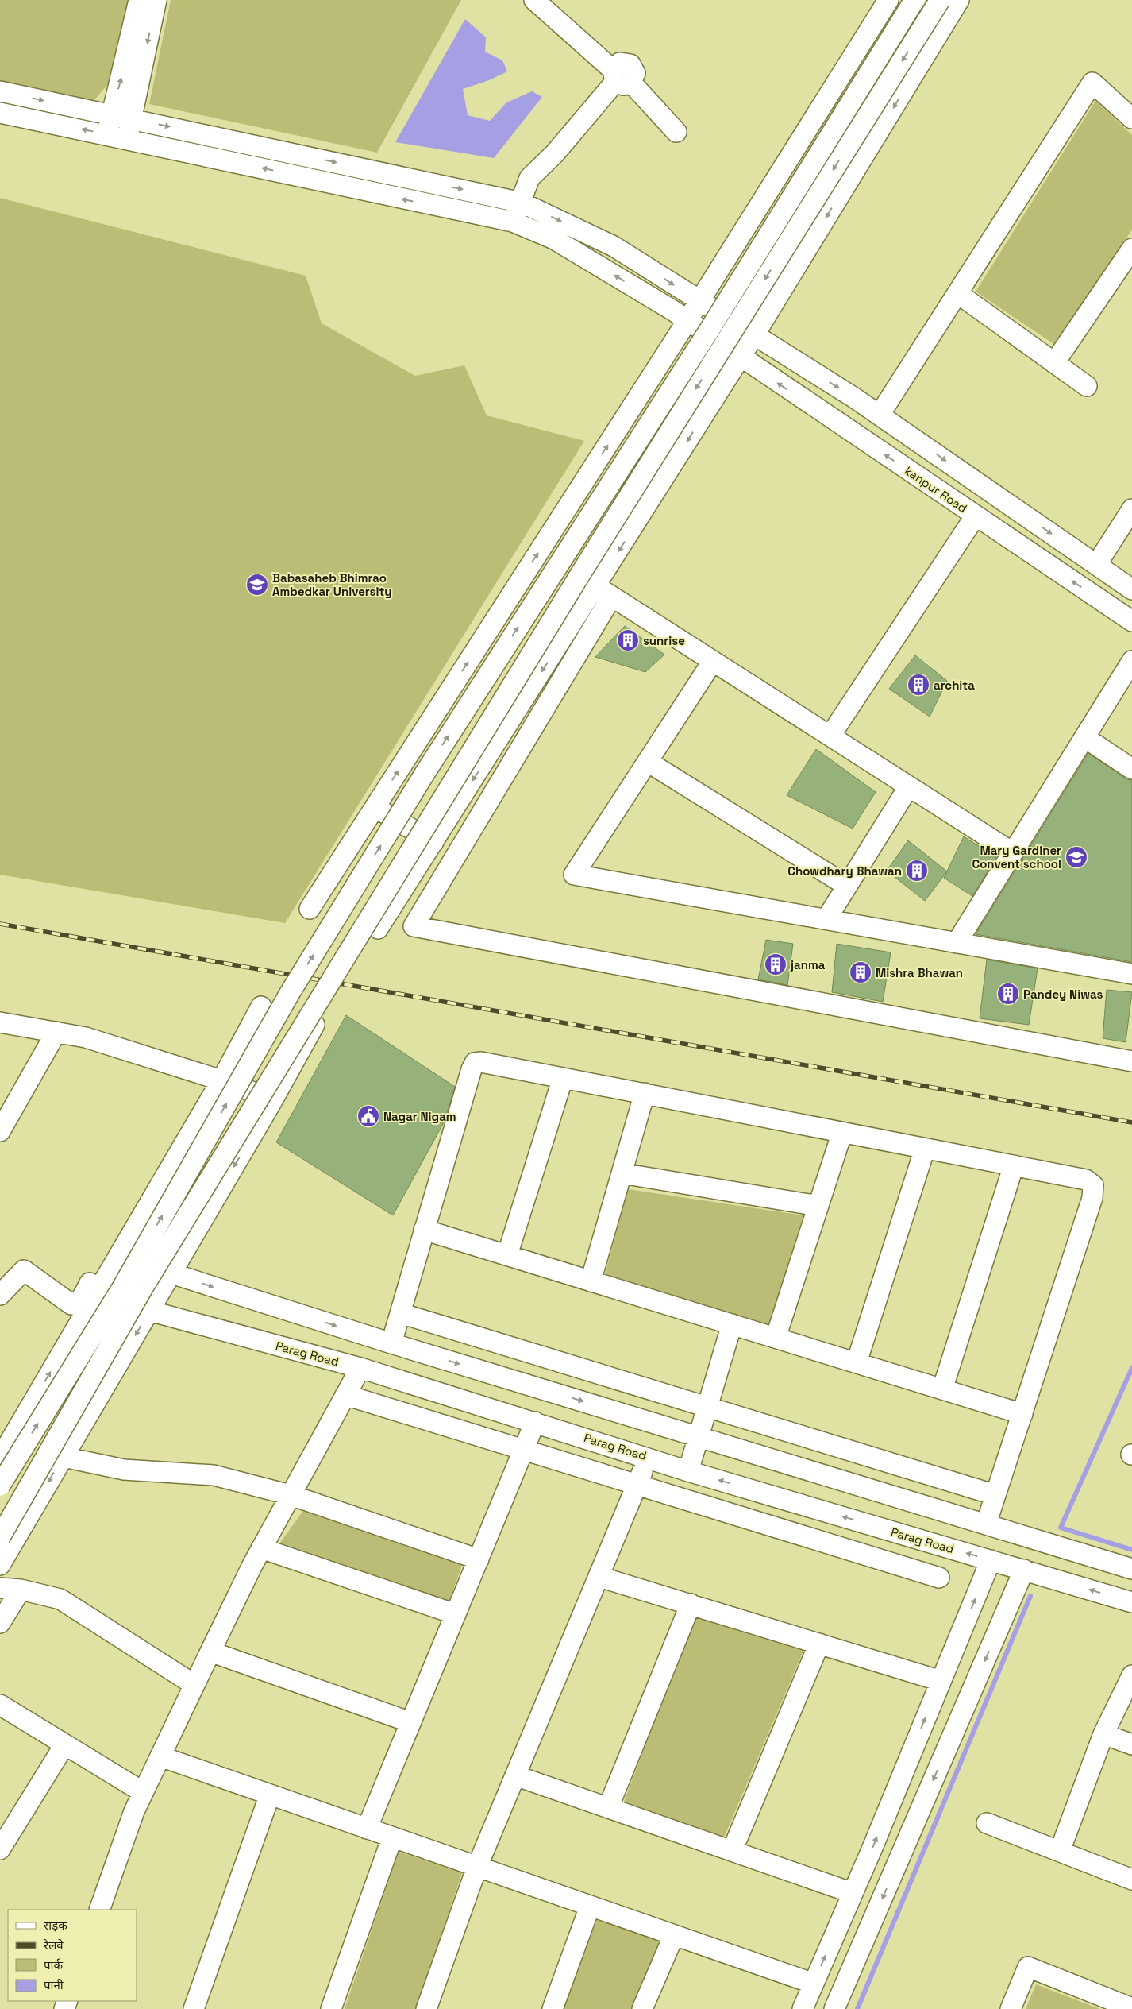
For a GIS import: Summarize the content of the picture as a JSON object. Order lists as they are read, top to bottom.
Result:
{
  "streets": {
    "street": ["kanpur Road", "Parag Road"]
  },
  "places": {
    "school or university": ["Babasaheb Bhimrao Ambedkar University", "Mary Gardiner Convent school"],
    "building": [
      "sunrise",
      "archita",
      "Chowdhary Bhawan",
      "janma",
      "Mishra Bhawan",
      "Pandey Niwas"
    ],
    "public building": ["Nagar Nigam"]
  },
  "legend": [
    "सड़क",
    "रेलवे",
    "पार्क",
    "पानी"
  ]
}
